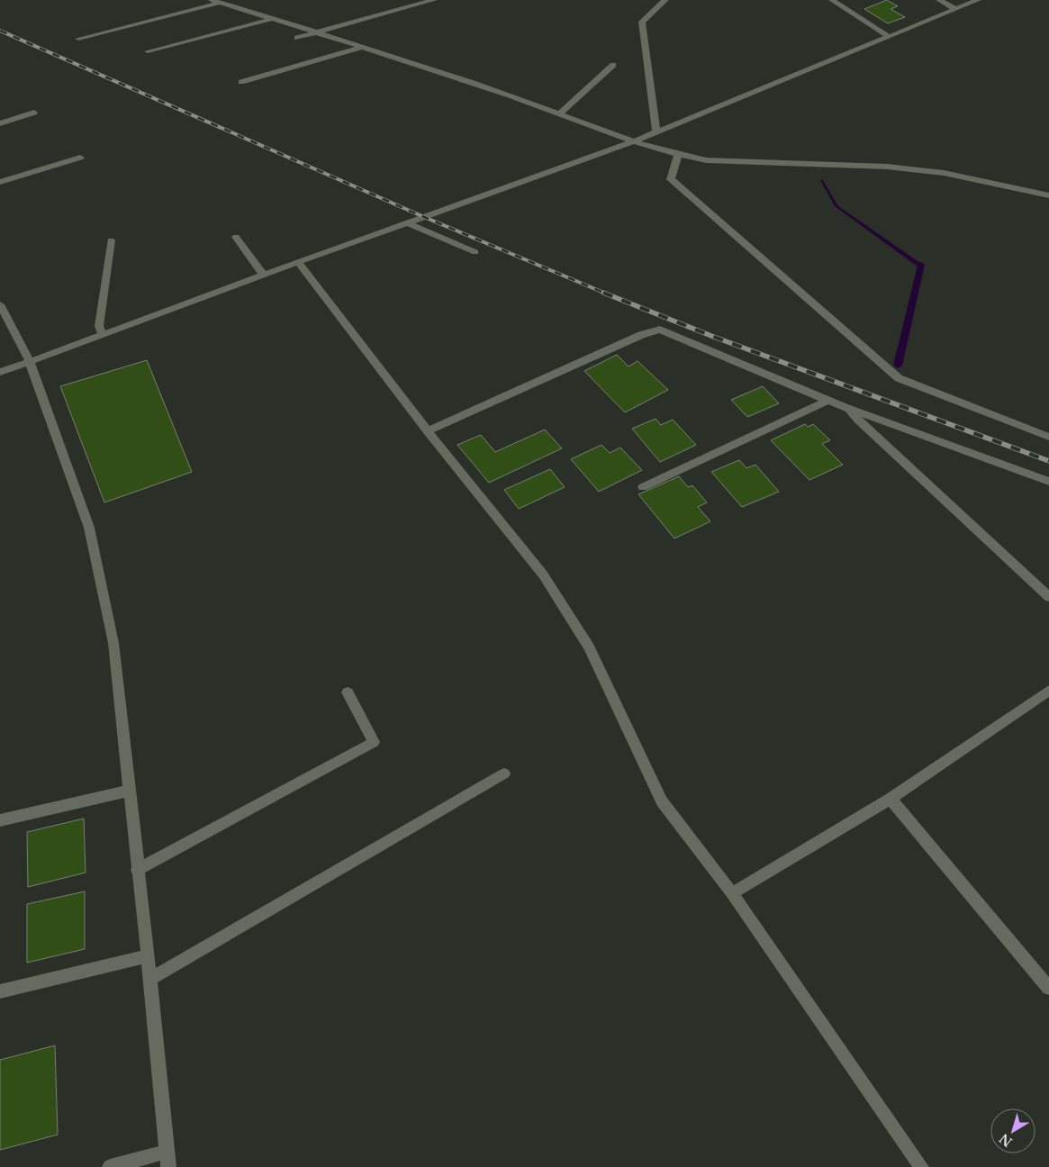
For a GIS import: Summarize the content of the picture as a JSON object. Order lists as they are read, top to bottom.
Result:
{
  "north": "bottom left"
}
